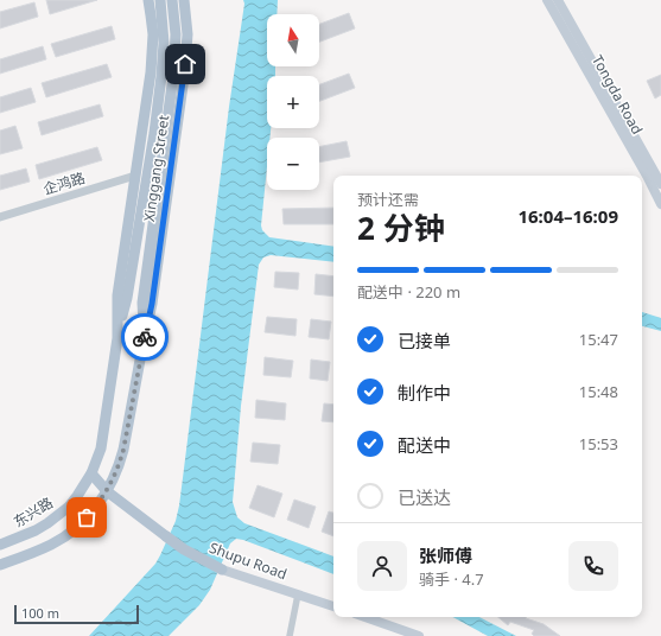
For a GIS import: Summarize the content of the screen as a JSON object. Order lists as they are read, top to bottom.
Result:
{
  "streets": {
    "main road": [
      "Tongda Road",
      "Xinggang Street",
      "东兴路",
      "Shupu Road"
    ],
    "street": ["企鸿路"]
  },
  "crossings": [
    ["Xinggang Street", "企鸿路"],
    ["Xinggang Street", "东兴路"],
    ["Xinggang Street", "Shupu Road"],
    ["东兴路", "Shupu Road"]
  ],
  "scale_bar": "100 m",
  "north": "top",
  "page": {
    "map_buttons": ["+", "−"],
    "heading": ["2 分钟", "预计还需", "16:04–16:09"],
    "panel": ["张师傅", "骑手 · 4.7"],
    "bar": "配送中 · 220 m",
    "list": [
      ["已接单", "15:47"],
      ["制作中", "15:48"],
      ["配送中", "15:53"],
      "已送达"
    ],
    "scale": "100 m"
  }
}
